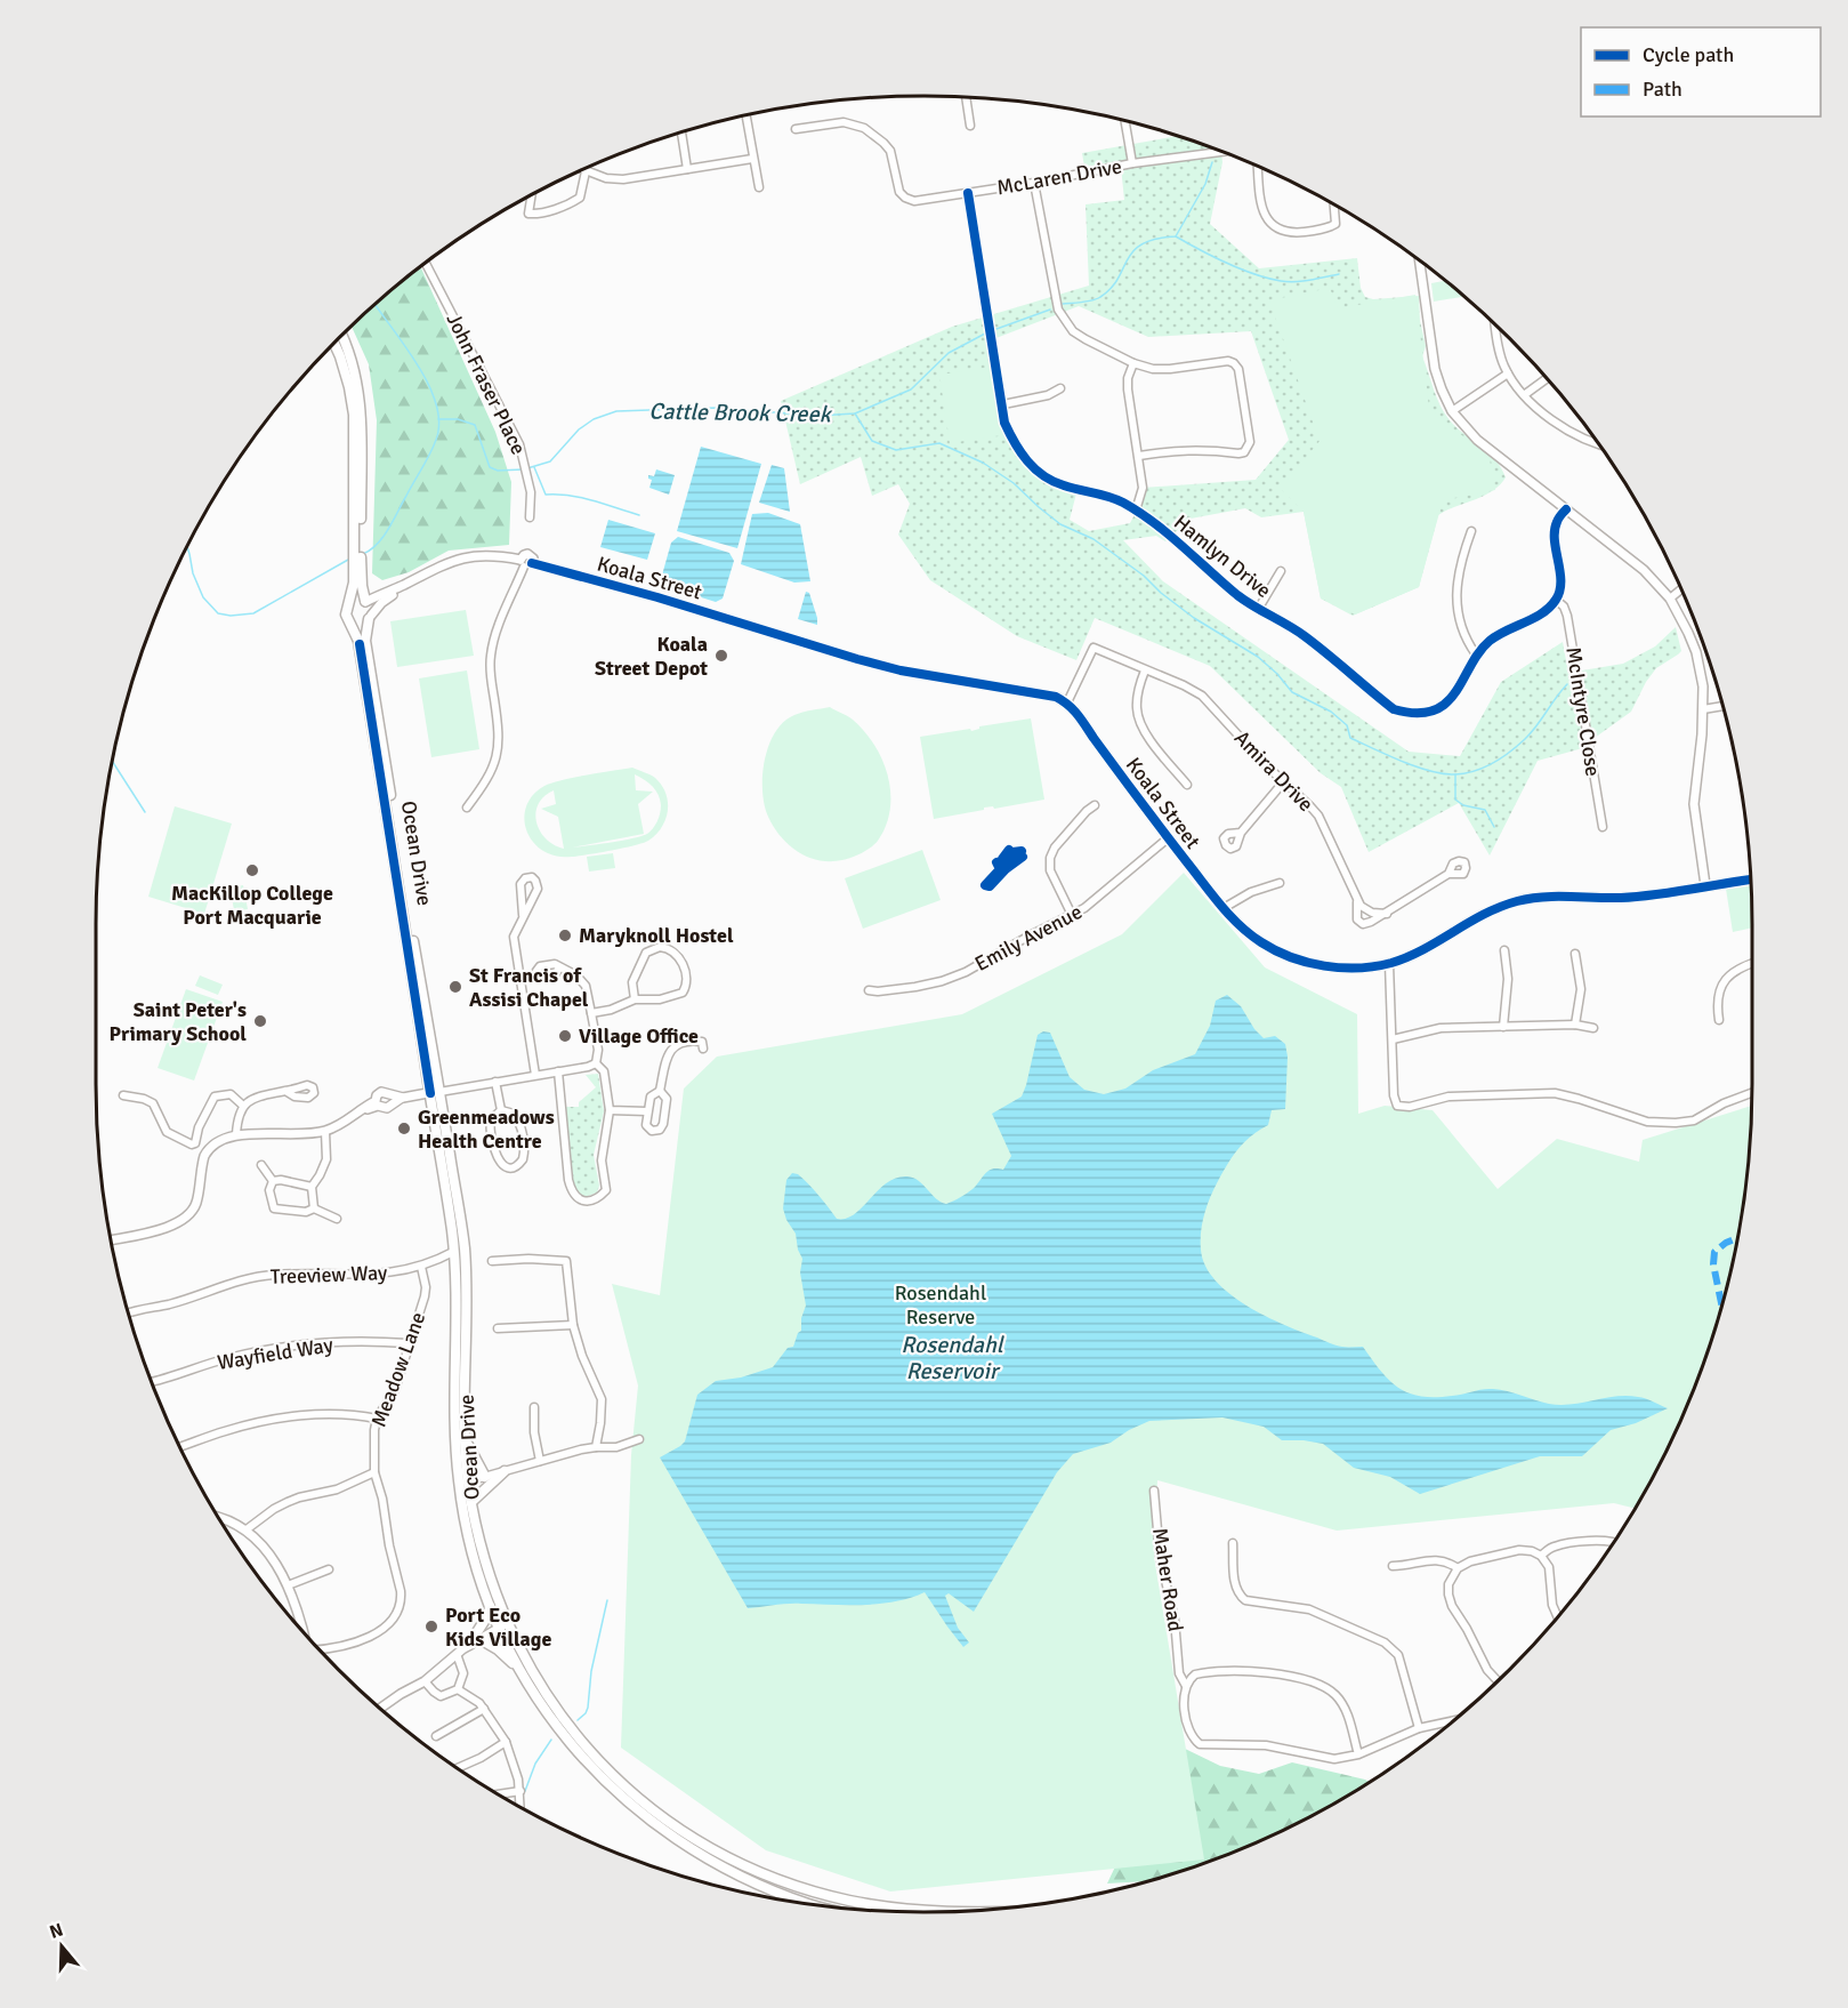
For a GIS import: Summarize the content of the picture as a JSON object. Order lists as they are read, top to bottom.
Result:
{
  "streets": {
    "main road": ["Ocean Drive"],
    "street": [
      "McLaren Drive",
      "John Fraser Place",
      "Hamlyn Drive",
      "Koala Street",
      "McIntyre Close",
      "Amira Drive",
      "Emily Avenue",
      "Treeview Way",
      "Wayfield Way",
      "Meadow Lane",
      "Maher Road"
    ]
  },
  "crossings": [
    ["McLaren Drive", "Hamlyn Drive"],
    ["Hamlyn Drive", "McIntyre Close"],
    ["Koala Street", "Amira Drive"],
    ["Koala Street", "Ocean Drive"],
    ["Koala Street", "Emily Avenue"],
    ["Ocean Drive", "Treeview Way"],
    ["Treeview Way", "Meadow Lane"],
    ["Wayfield Way", "Meadow Lane"]
  ],
  "water": ["Cattle Brook Creek", "Rosendahl Reservoir"],
  "parks": ["Rosendahl Reserve"],
  "places": [
    "Koala Street Depot",
    "MacKillop College Port Macquarie",
    "Maryknoll Hostel",
    "St Francis of Assisi Chapel",
    "Saint Peter's Primary School",
    "Village Office",
    "Greenmeadows Health Centre",
    "Port Eco Kids Village"
  ],
  "legend": ["Cycle path", "Path"],
  "north": "top"
}
